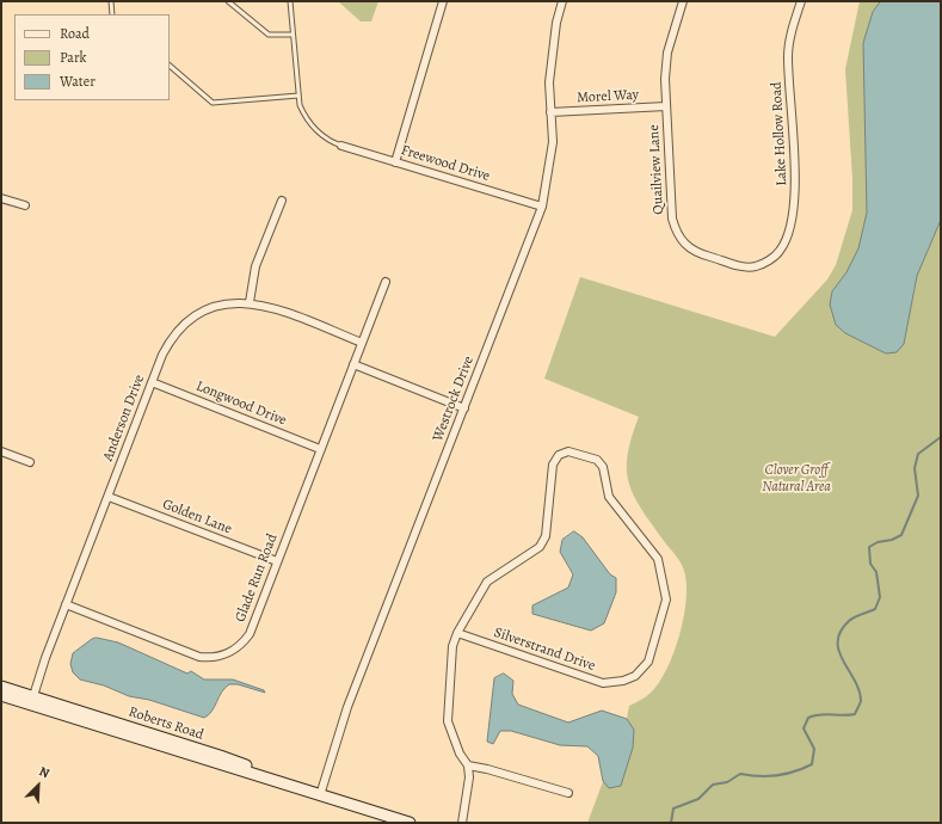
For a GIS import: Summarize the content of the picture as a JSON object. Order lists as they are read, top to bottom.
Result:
{
  "streets": {
    "main road": ["Roberts Road"],
    "street": [
      "Morel Way",
      "Lake Hollow Road",
      "Freewood Drive",
      "Quailview Lane",
      "Westrock Drive",
      "Longwood Drive",
      "Anderson Drive",
      "Golden Lane",
      "Glade Run Road",
      "Silverstrand Drive"
    ]
  },
  "crossings": [
    ["Morel Way", "Quailview Lane"],
    ["Morel Way", "Westrock Drive"],
    ["Lake Hollow Road", "Quailview Lane"],
    ["Freewood Drive", "Westrock Drive"],
    ["Westrock Drive", "Roberts Road"],
    ["Longwood Drive", "Anderson Drive"],
    ["Longwood Drive", "Glade Run Road"],
    ["Anderson Drive", "Golden Lane"],
    ["Anderson Drive", "Glade Run Road"],
    ["Anderson Drive", "Roberts Road"],
    ["Golden Lane", "Glade Run Road"]
  ],
  "parks": ["Clover Groff Natural Area"],
  "legend": ["Road", "Park", "Water"],
  "north": "top right"
}
